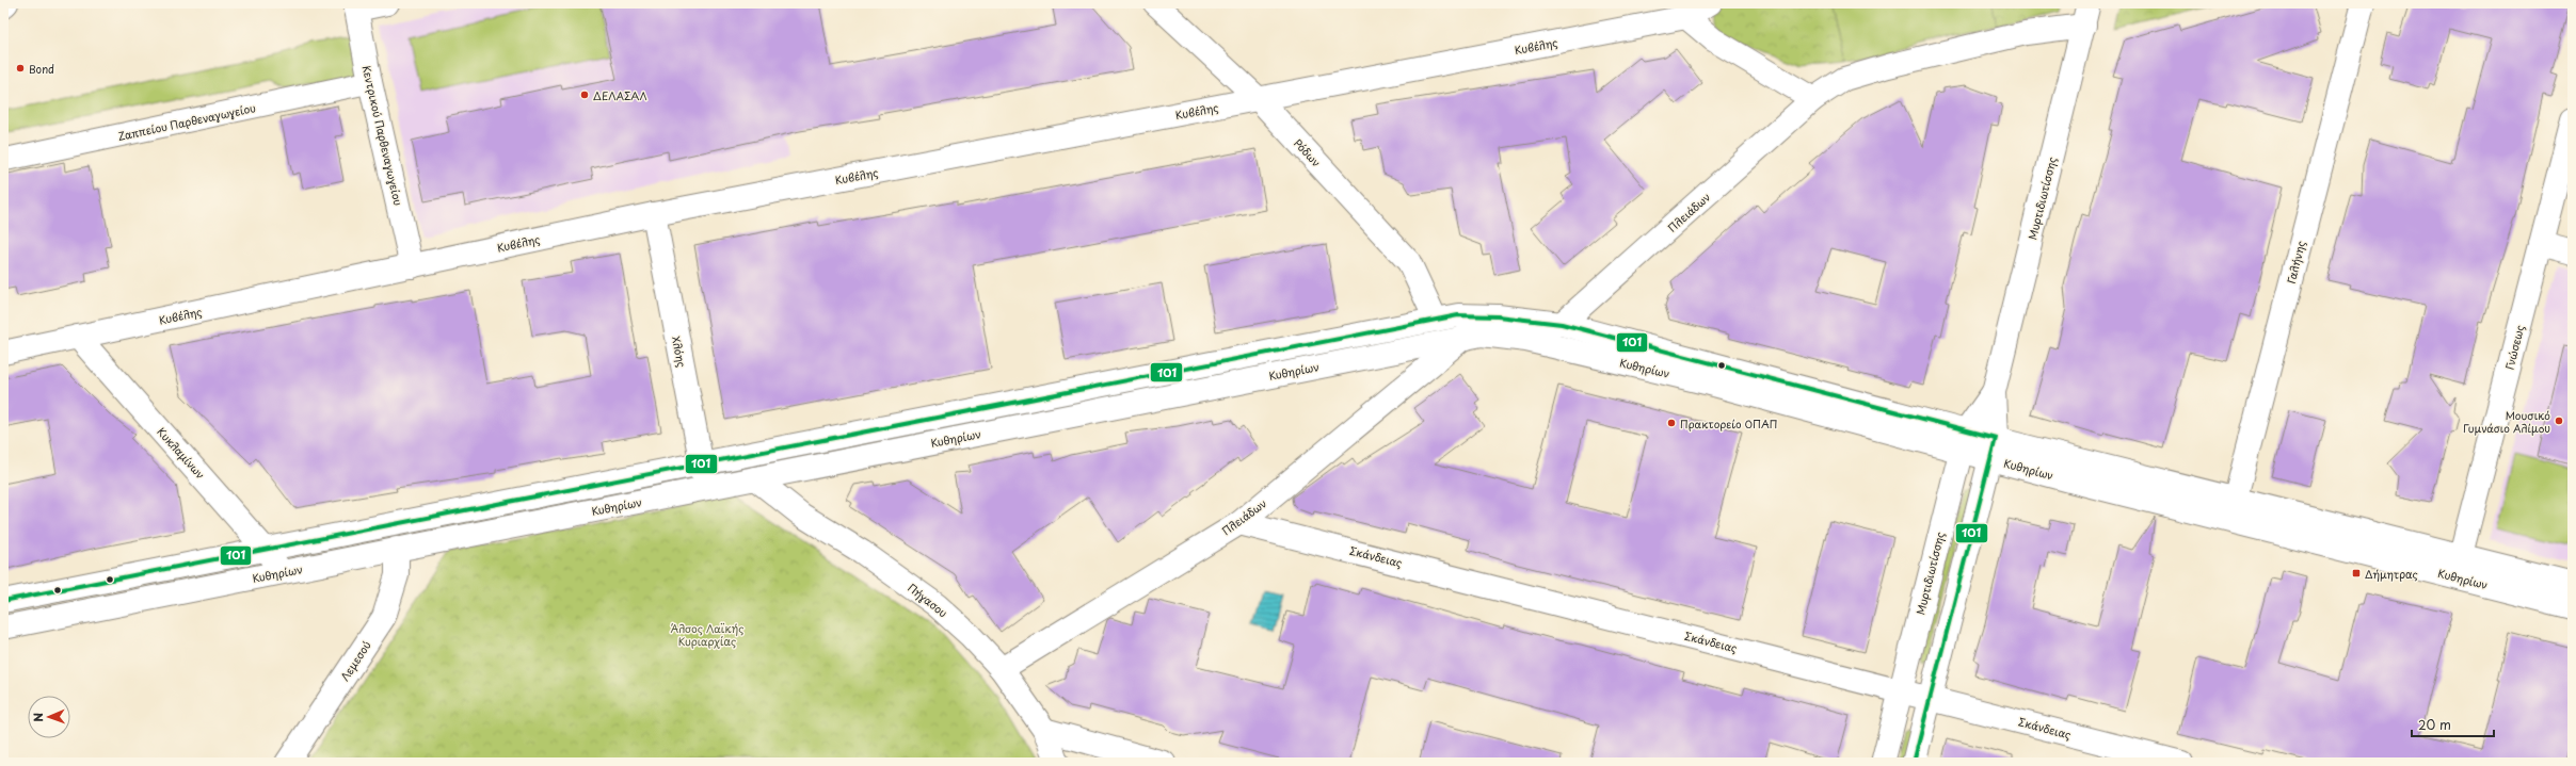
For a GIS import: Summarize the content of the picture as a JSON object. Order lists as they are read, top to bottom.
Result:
{
  "streets": {
    "street": [
      "Κυβέλης",
      "Ζαππείου Παρθεναγωγείου",
      "Κεντρικού Παρθεναγωγείου",
      "Ρόδων",
      "Μυρτιδιωτίσσης",
      "Πλειάδων",
      "Γαλήνης",
      "Γνώσεως",
      "Χλόης",
      "Κυθηρίων",
      "Κυκλαμίνων",
      "Σκάνδειας",
      "Πήγασου",
      "Λεμεσού"
    ]
  },
  "crossings": [
    ["Κυβέλης", "Κεντρικού Παρθεναγωγείου"],
    ["Κυβέλης", "Ρόδων"],
    ["Κυβέλης", "Χλόης"],
    ["Κυβέλης", "Κυκλαμίνων"],
    ["Ζαππείου Παρθεναγωγείου", "Κεντρικού Παρθεναγωγείου"],
    ["Ρόδων", "Κυθηρίων"],
    ["Μυρτιδιωτίσσης", "Πλειάδων"],
    ["Μυρτιδιωτίσσης", "Κυθηρίων"],
    ["Μυρτιδιωτίσσης", "Σκάνδειας"],
    ["Πλειάδων", "Κυθηρίων"],
    ["Πλειάδων", "Σκάνδειας"],
    ["Πλειάδων", "Πήγασου"],
    ["Γαλήνης", "Κυθηρίων"],
    ["Γνώσεως", "Κυθηρίων"],
    ["Χλόης", "Κυθηρίων"],
    ["Κυθηρίων", "Κυκλαμίνων"],
    ["Κυθηρίων", "Πήγασου"],
    ["Κυθηρίων", "Λεμεσού"]
  ],
  "parks": ["Άλσος Λαϊκής Κυριαρχίας"],
  "places": {
    "other": [
      "Bond",
      "ΔΕΛΑΣΑΛ",
      "Μουσικό Γυμνάσιο Αλίμου",
      "Πρακτορείο ΟΠΑΠ"
    ],
    "transit": ["Δήμητρας"]
  },
  "lines": ["transit line 101"],
  "scale_bar": "20 m",
  "north": "left"
}
